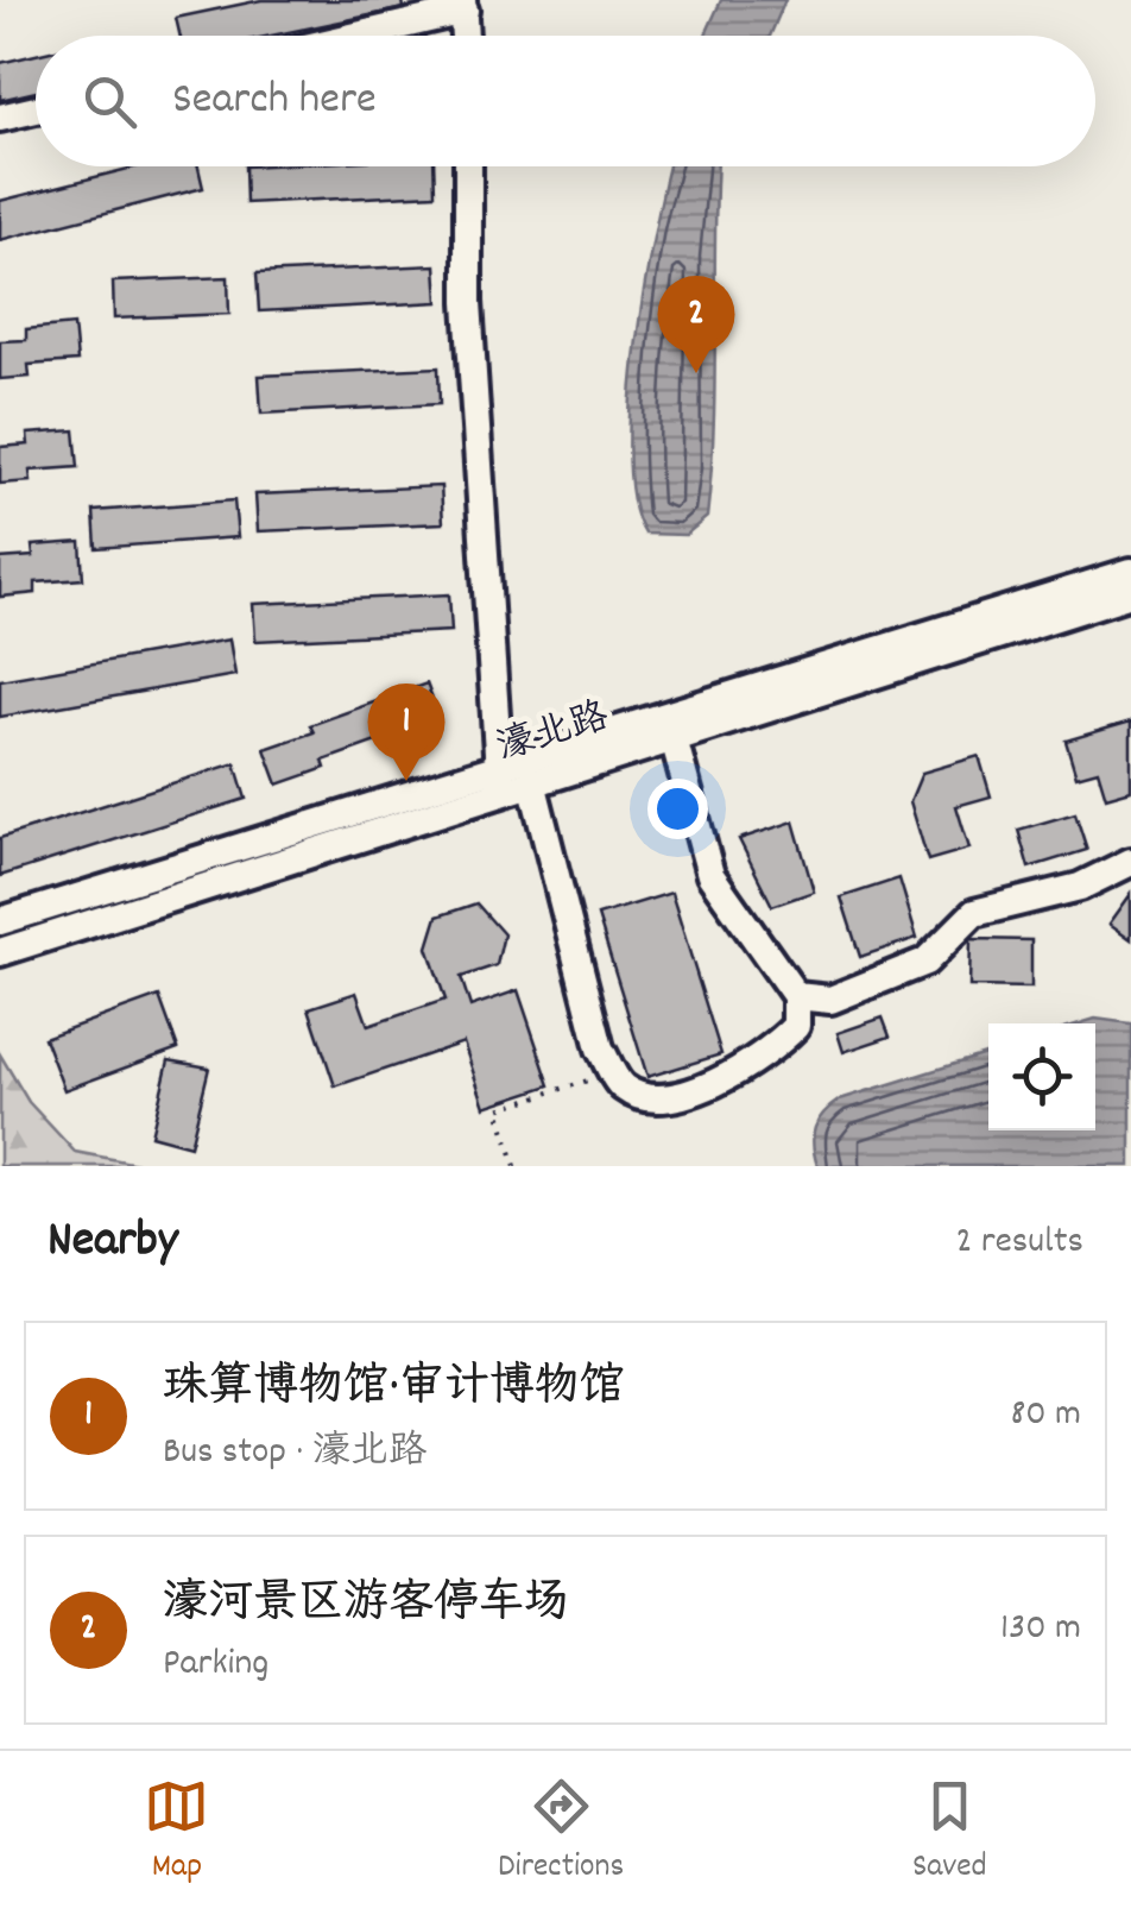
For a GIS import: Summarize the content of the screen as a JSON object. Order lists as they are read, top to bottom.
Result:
{
  "streets": {
    "street": ["濠北路"]
  },
  "page": {
    "search": "Search here",
    "pins": ["2", "1"],
    "heading": ["Nearby", "2 results"],
    "list": [
      {
        "mark": "1",
        "name": "珠算博物馆·审计博物馆",
        "note": "Bus stop · 濠北路",
        "value": "80 m"
      },
      {
        "mark": "2",
        "name": "濠河景区游客停车场",
        "note": "Parking",
        "value": "130 m"
      }
    ],
    "nav": ["Map", "Directions", "Saved"]
  }
}
